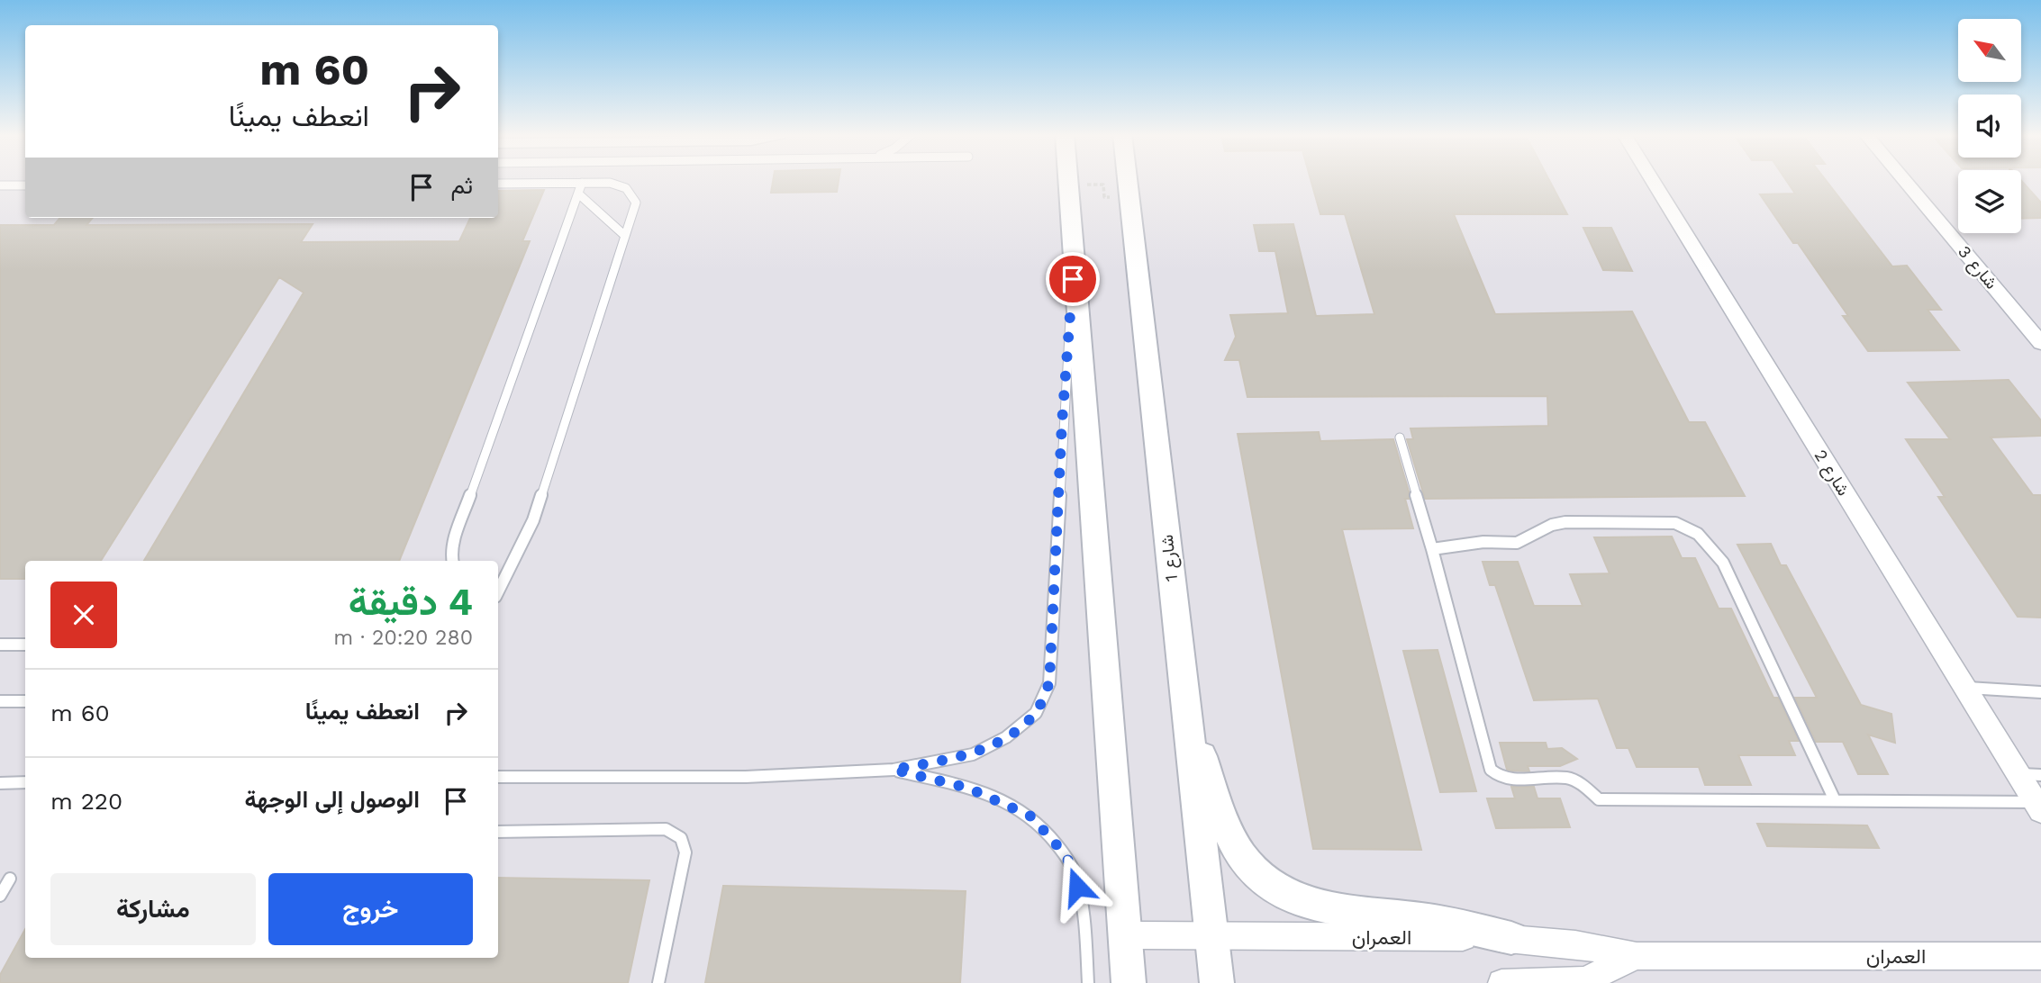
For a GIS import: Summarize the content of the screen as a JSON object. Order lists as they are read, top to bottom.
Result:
{
  "streets": {
    "street": [
      "شارع 3",
      "شارع 2",
      "شارع 1",
      "العمران"
    ]
  },
  "crossings": [
    ["شارع 1", "العمران"]
  ],
  "north": "top left",
  "page": {
    "turn": ["60 m", "انعطف يمينًا"],
    "then": "ثم",
    "heading": ["4 دقيقة", "280 m · 20:20"],
    "list": [
      {
        "name": "انعطف يمينًا",
        "value": "60 m"
      },
      {
        "name": "الوصول إلى الوجهة",
        "value": "220 m"
      }
    ],
    "buttons": ["خروج", "مشاركة"]
  }
}
